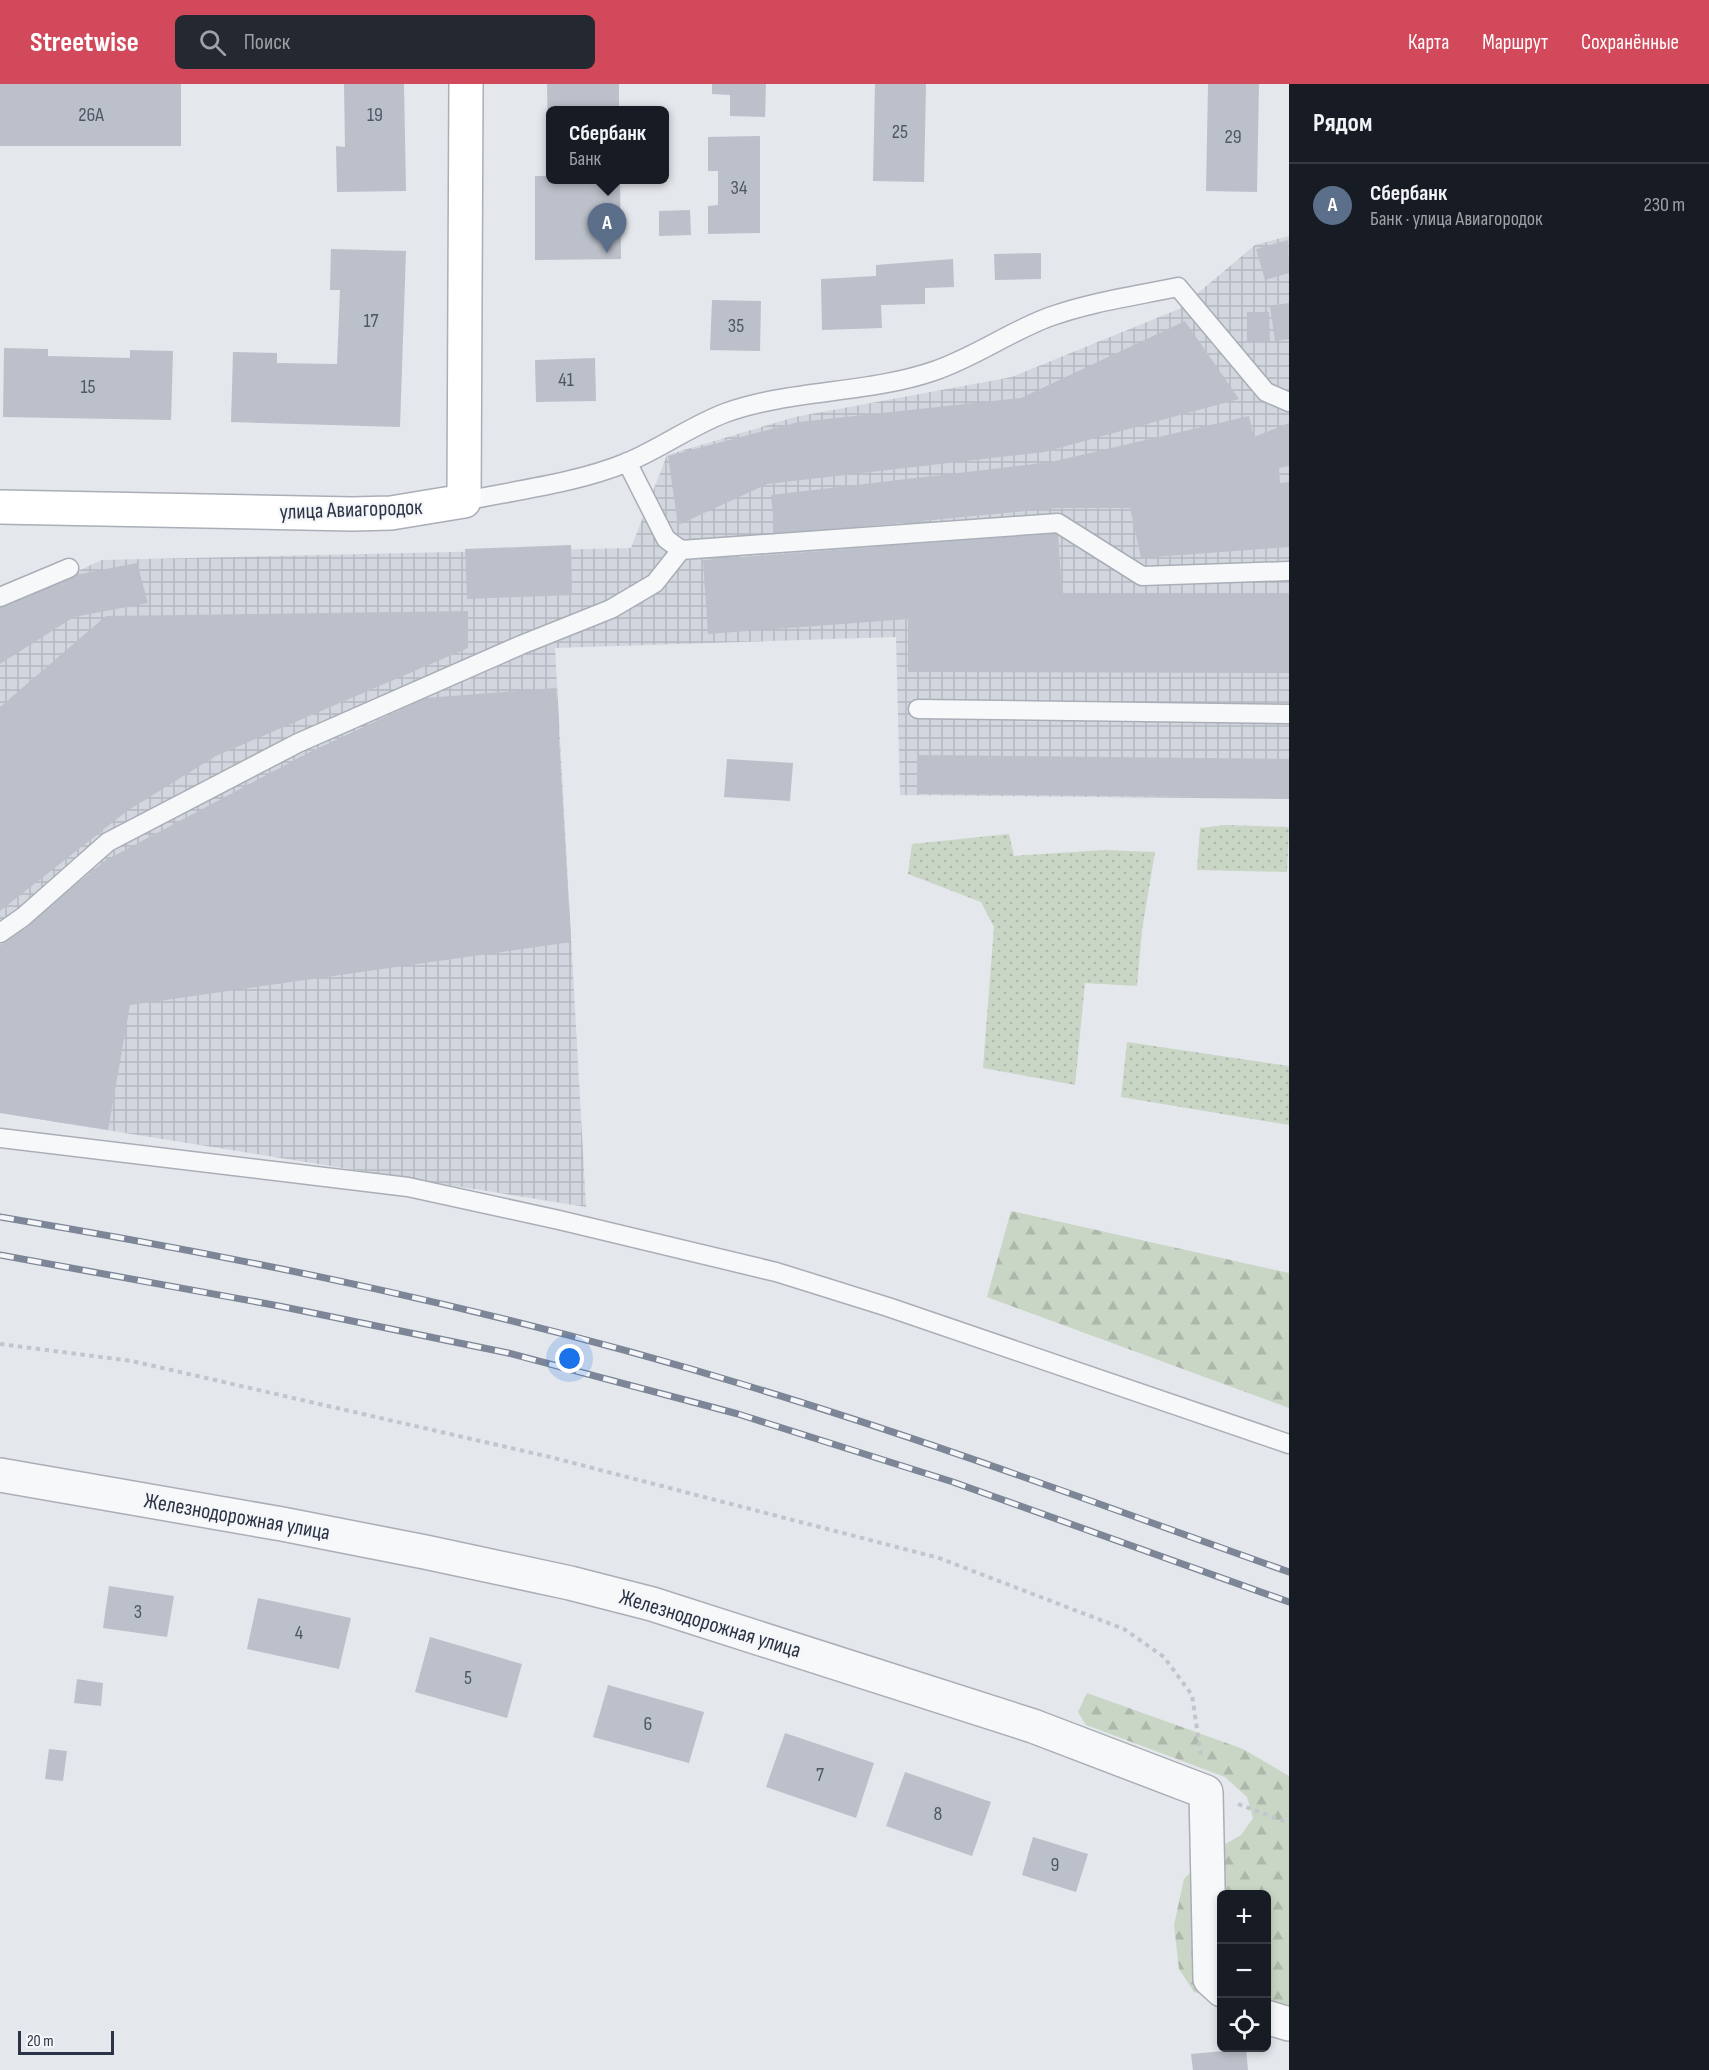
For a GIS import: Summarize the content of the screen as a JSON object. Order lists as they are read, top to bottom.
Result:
{
  "streets": {
    "street": ["улица Авиагородок", "Железнодорожная улица"]
  },
  "house_numbers": [
    "26А",
    "19",
    "25",
    "29",
    "34",
    "17",
    "35",
    "41",
    "15",
    "3",
    "4",
    "5",
    "6",
    "7",
    "8",
    "9"
  ],
  "scale_bar": "20 m",
  "page": {
    "header": "Streetwise",
    "search": "Поиск",
    "nav": ["Карта", "Маршрут", "Сохранённые"],
    "heading": "Рядом",
    "popup": ["Сбербанк", "Банк"],
    "list": [
      {
        "mark": "A",
        "name": "Сбербанк",
        "note": "Банк · улица Авиагородок",
        "value": "230 m"
      }
    ],
    "pins": "A",
    "map_buttons": ["+", "−"],
    "scale": "20 m"
  }
}
